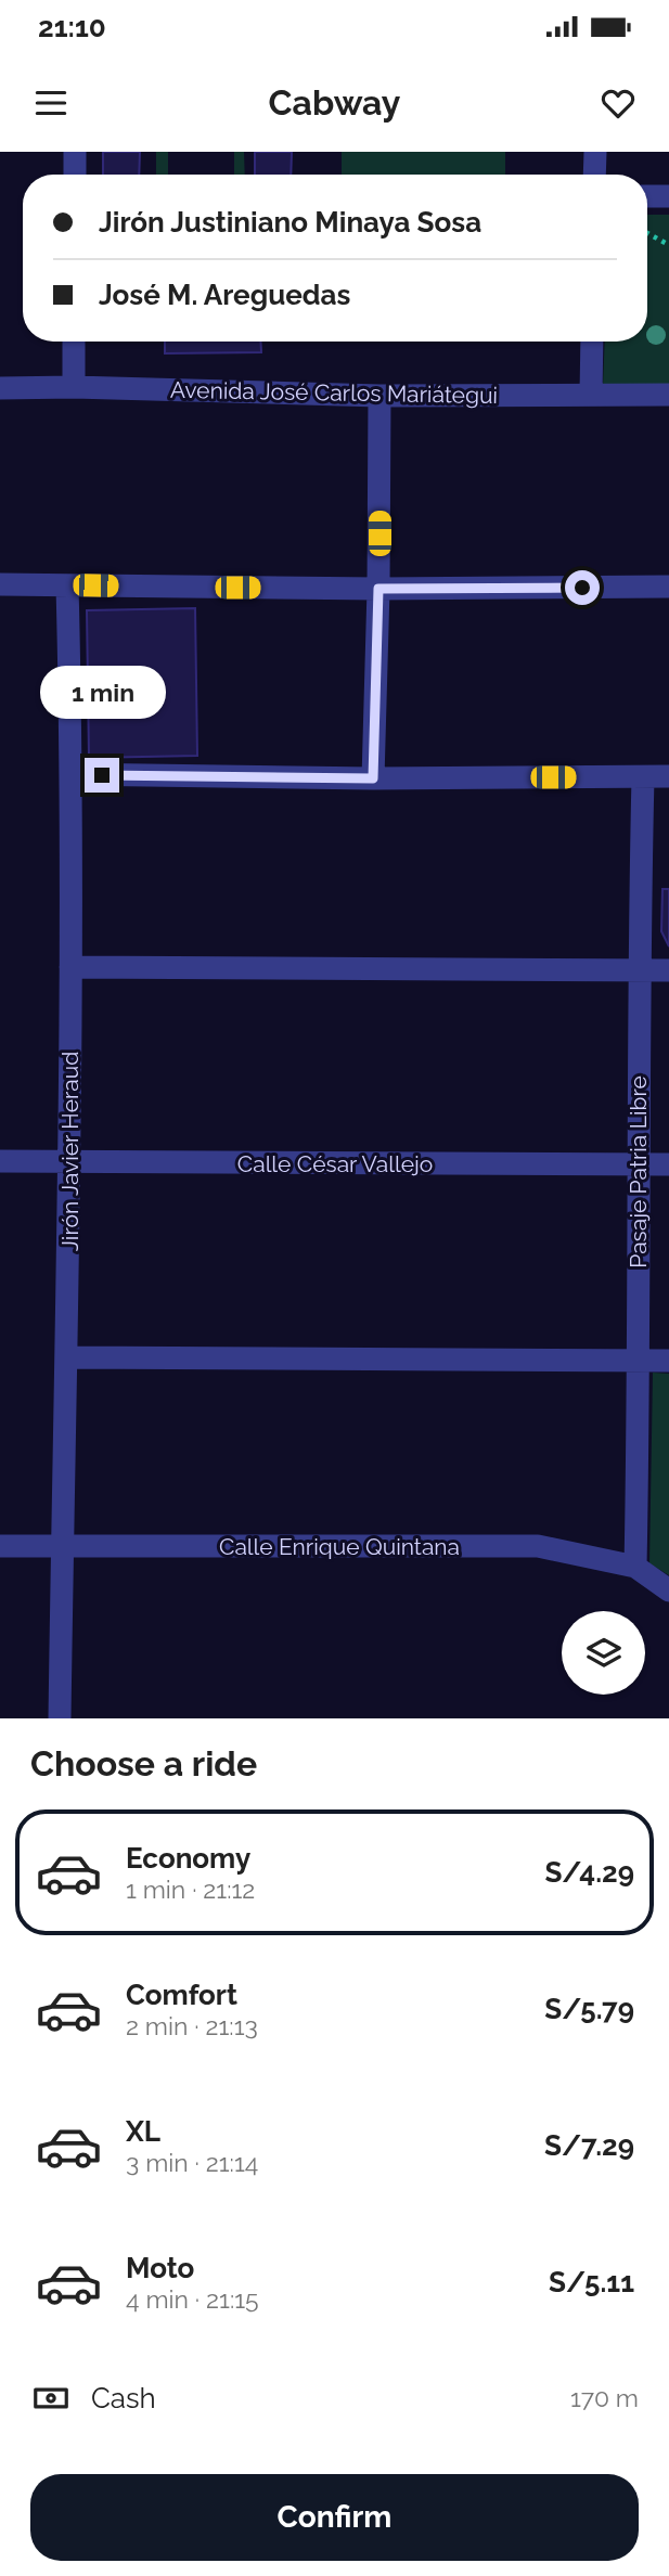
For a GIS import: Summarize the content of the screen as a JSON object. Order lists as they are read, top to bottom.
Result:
{
  "streets": {
    "street": [
      "Avenida José Carlos Mariátegui",
      "Jirón Javier Heraud",
      "Calle César Vallejo",
      "Pasaje Patria Libre",
      "Calle Enrique Quintana"
    ]
  },
  "crossings": [
    ["Jirón Javier Heraud", "Calle César Vallejo"],
    ["Jirón Javier Heraud", "Calle Enrique Quintana"],
    ["Calle César Vallejo", "Pasaje Patria Libre"],
    ["Pasaje Patria Libre", "Calle Enrique Quintana"]
  ],
  "page": {
    "status": "21:10",
    "header": "Cabway",
    "banner": ["Jirón Justiniano Minaya Sosa", "José M. Areguedas"],
    "bubble": "1 min",
    "heading": "Choose a ride",
    "list": [
      {
        "name": "Economy",
        "note": "1 min · 21:12",
        "value": "S/4.29"
      },
      {
        "name": "Comfort",
        "note": "2 min · 21:13",
        "value": "S/5.79"
      },
      {
        "name": "XL",
        "note": "3 min · 21:14",
        "value": "S/7.29"
      },
      {
        "name": "Moto",
        "note": "4 min · 21:15",
        "value": "S/5.11"
      }
    ],
    "pay": ["Cash", "170 m"],
    "buttons": "Confirm"
  }
}
